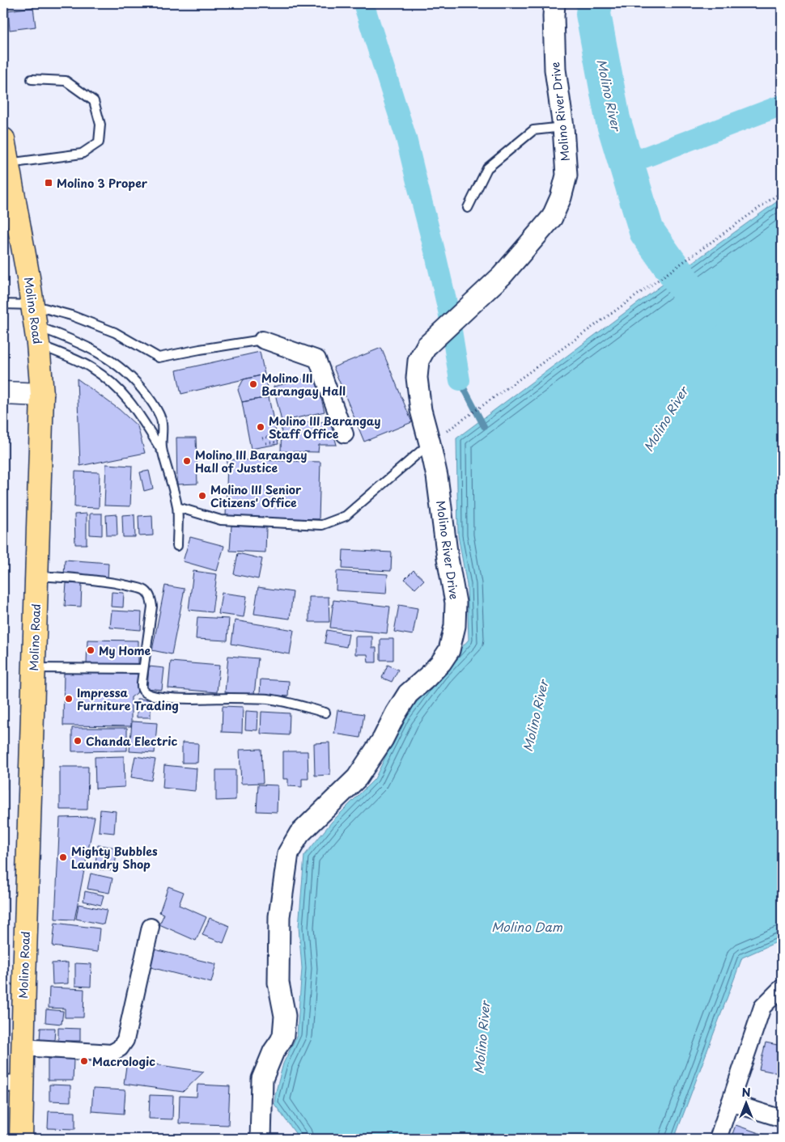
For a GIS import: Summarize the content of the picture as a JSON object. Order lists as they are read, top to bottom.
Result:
{
  "streets": {
    "main road": ["Molino Road"],
    "street": ["Molino River Drive"]
  },
  "water": ["Molino River", "Molino Dam"],
  "places": {
    "transit": ["Molino 3 Proper"],
    "other": [
      "Molino III Barangay Hall",
      "Molino III Barangay Staff Office",
      "Molino III Barangay Hall of Justice",
      "Molino III Senior Citizens' Office",
      "My Home",
      "Impressa Furniture Trading",
      "Chanda Electric",
      "Mighty Bubbles Laundry Shop",
      "Macrologic"
    ]
  },
  "north": "top"
}
